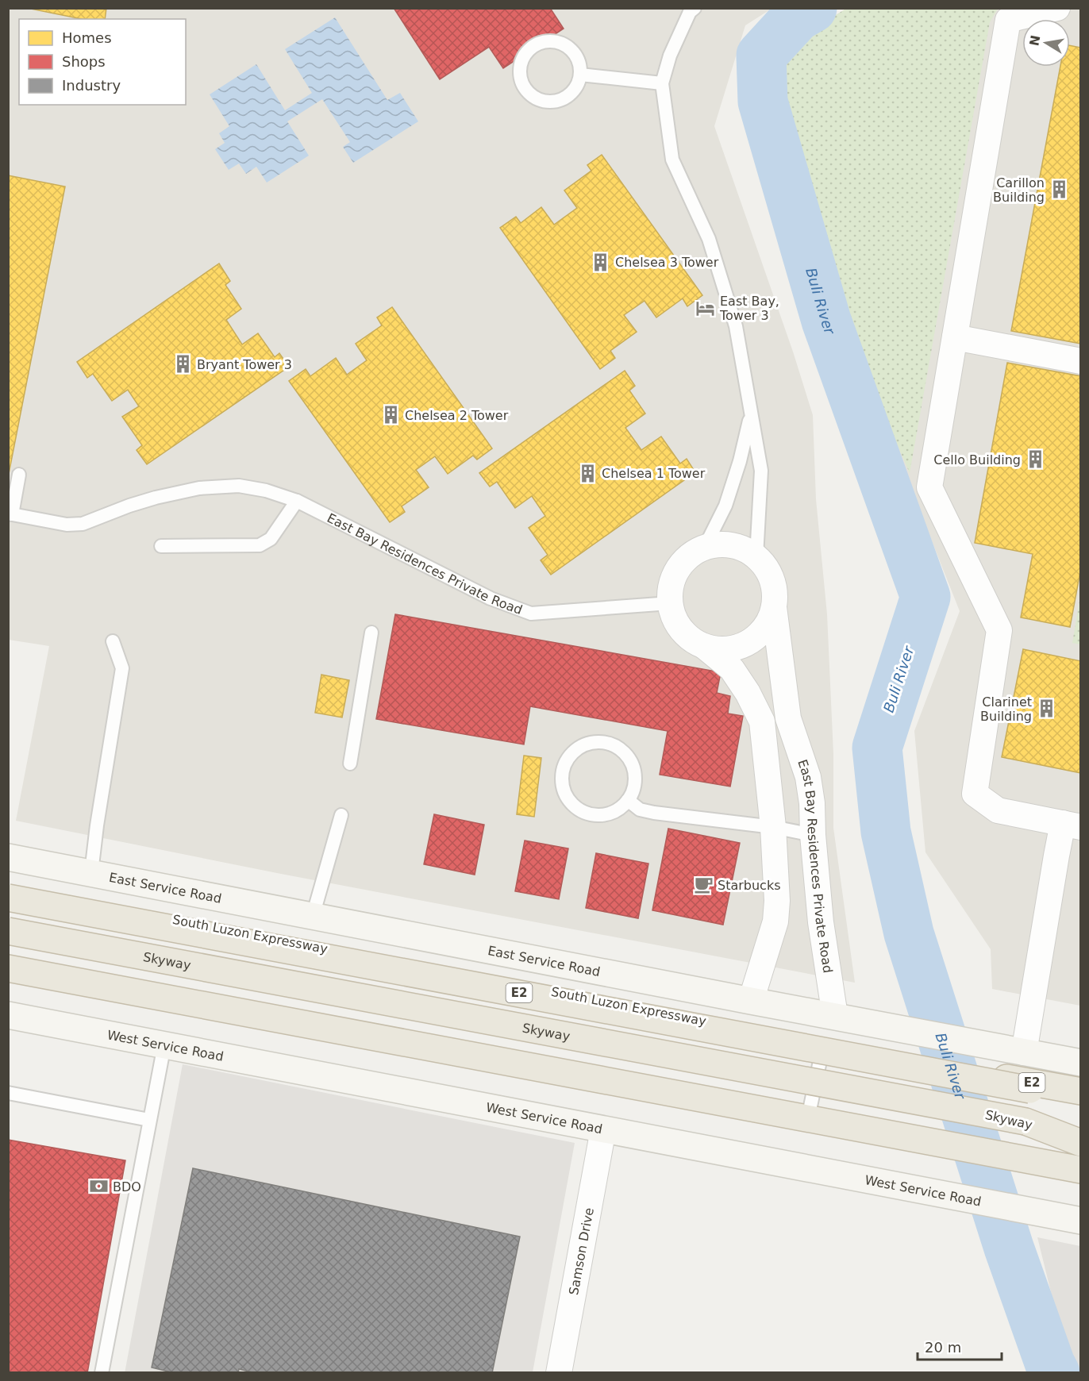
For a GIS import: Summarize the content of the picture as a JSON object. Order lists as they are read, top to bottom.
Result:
{
  "streets": {
    "highway": ["South Luzon Expressway", "Skyway", "E2"],
    "main road": ["East Service Road", "West Service Road"],
    "street": ["East Bay Residences Private Road", "Samson Drive"]
  },
  "crossings": [
    ["East Bay Residences Private Road", "East Service Road"],
    ["South Luzon Expressway", "E2"],
    ["West Service Road", "Samson Drive"]
  ],
  "water": ["Buli River"],
  "places": {
    "building": [
      "Carillon Building",
      "Chelsea 3 Tower",
      "Bryant Tower 3",
      "Chelsea 2 Tower",
      "Cello Building",
      "Chelsea 1 Tower",
      "Clarinet Building"
    ],
    "hotel": ["East Bay, Tower 3"],
    "cafe": ["Starbucks"],
    "bank": ["BDO"]
  },
  "legend": ["Homes", "Shops", "Industry"],
  "scale_bar": "20 m",
  "north": "left"
}
